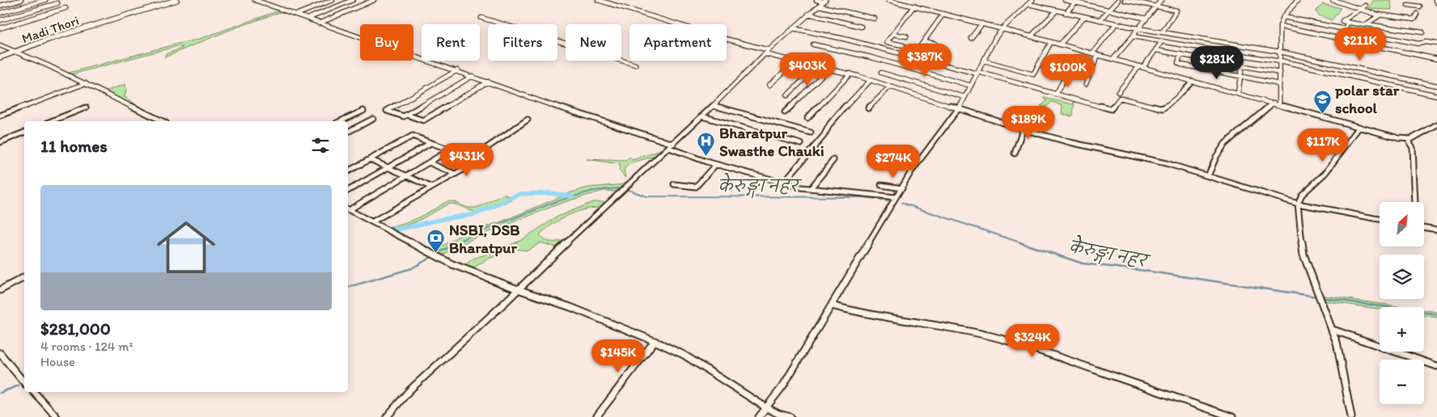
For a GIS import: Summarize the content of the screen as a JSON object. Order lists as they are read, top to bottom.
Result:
{
  "streets": {
    "main road": ["Madi Thori"]
  },
  "water": ["केरुङ्गा नहर", "केेरुङ्गा नहर"],
  "places": {
    "school or university": ["polar star school"],
    "hospital": ["Bharatpur Swasthe Chauki"],
    "bank": ["NSBI, DSB Bharatpur"]
  },
  "north": "top right",
  "page": {
    "chip": [
      "Buy",
      "Rent",
      "Filters",
      "New",
      "Apartment"
    ],
    "price": [
      "$211K",
      "$387K",
      "$281K",
      "$403K",
      "$100K",
      "$189K",
      "$117K",
      "$431K",
      "$274K",
      "$324K",
      "$145K"
    ],
    "heading": "11 homes",
    "list": [
      {
        "name": "$281,000",
        "note": "4 rooms · 124 m² · House"
      }
    ],
    "map_buttons": ["+", "−"]
  }
}
